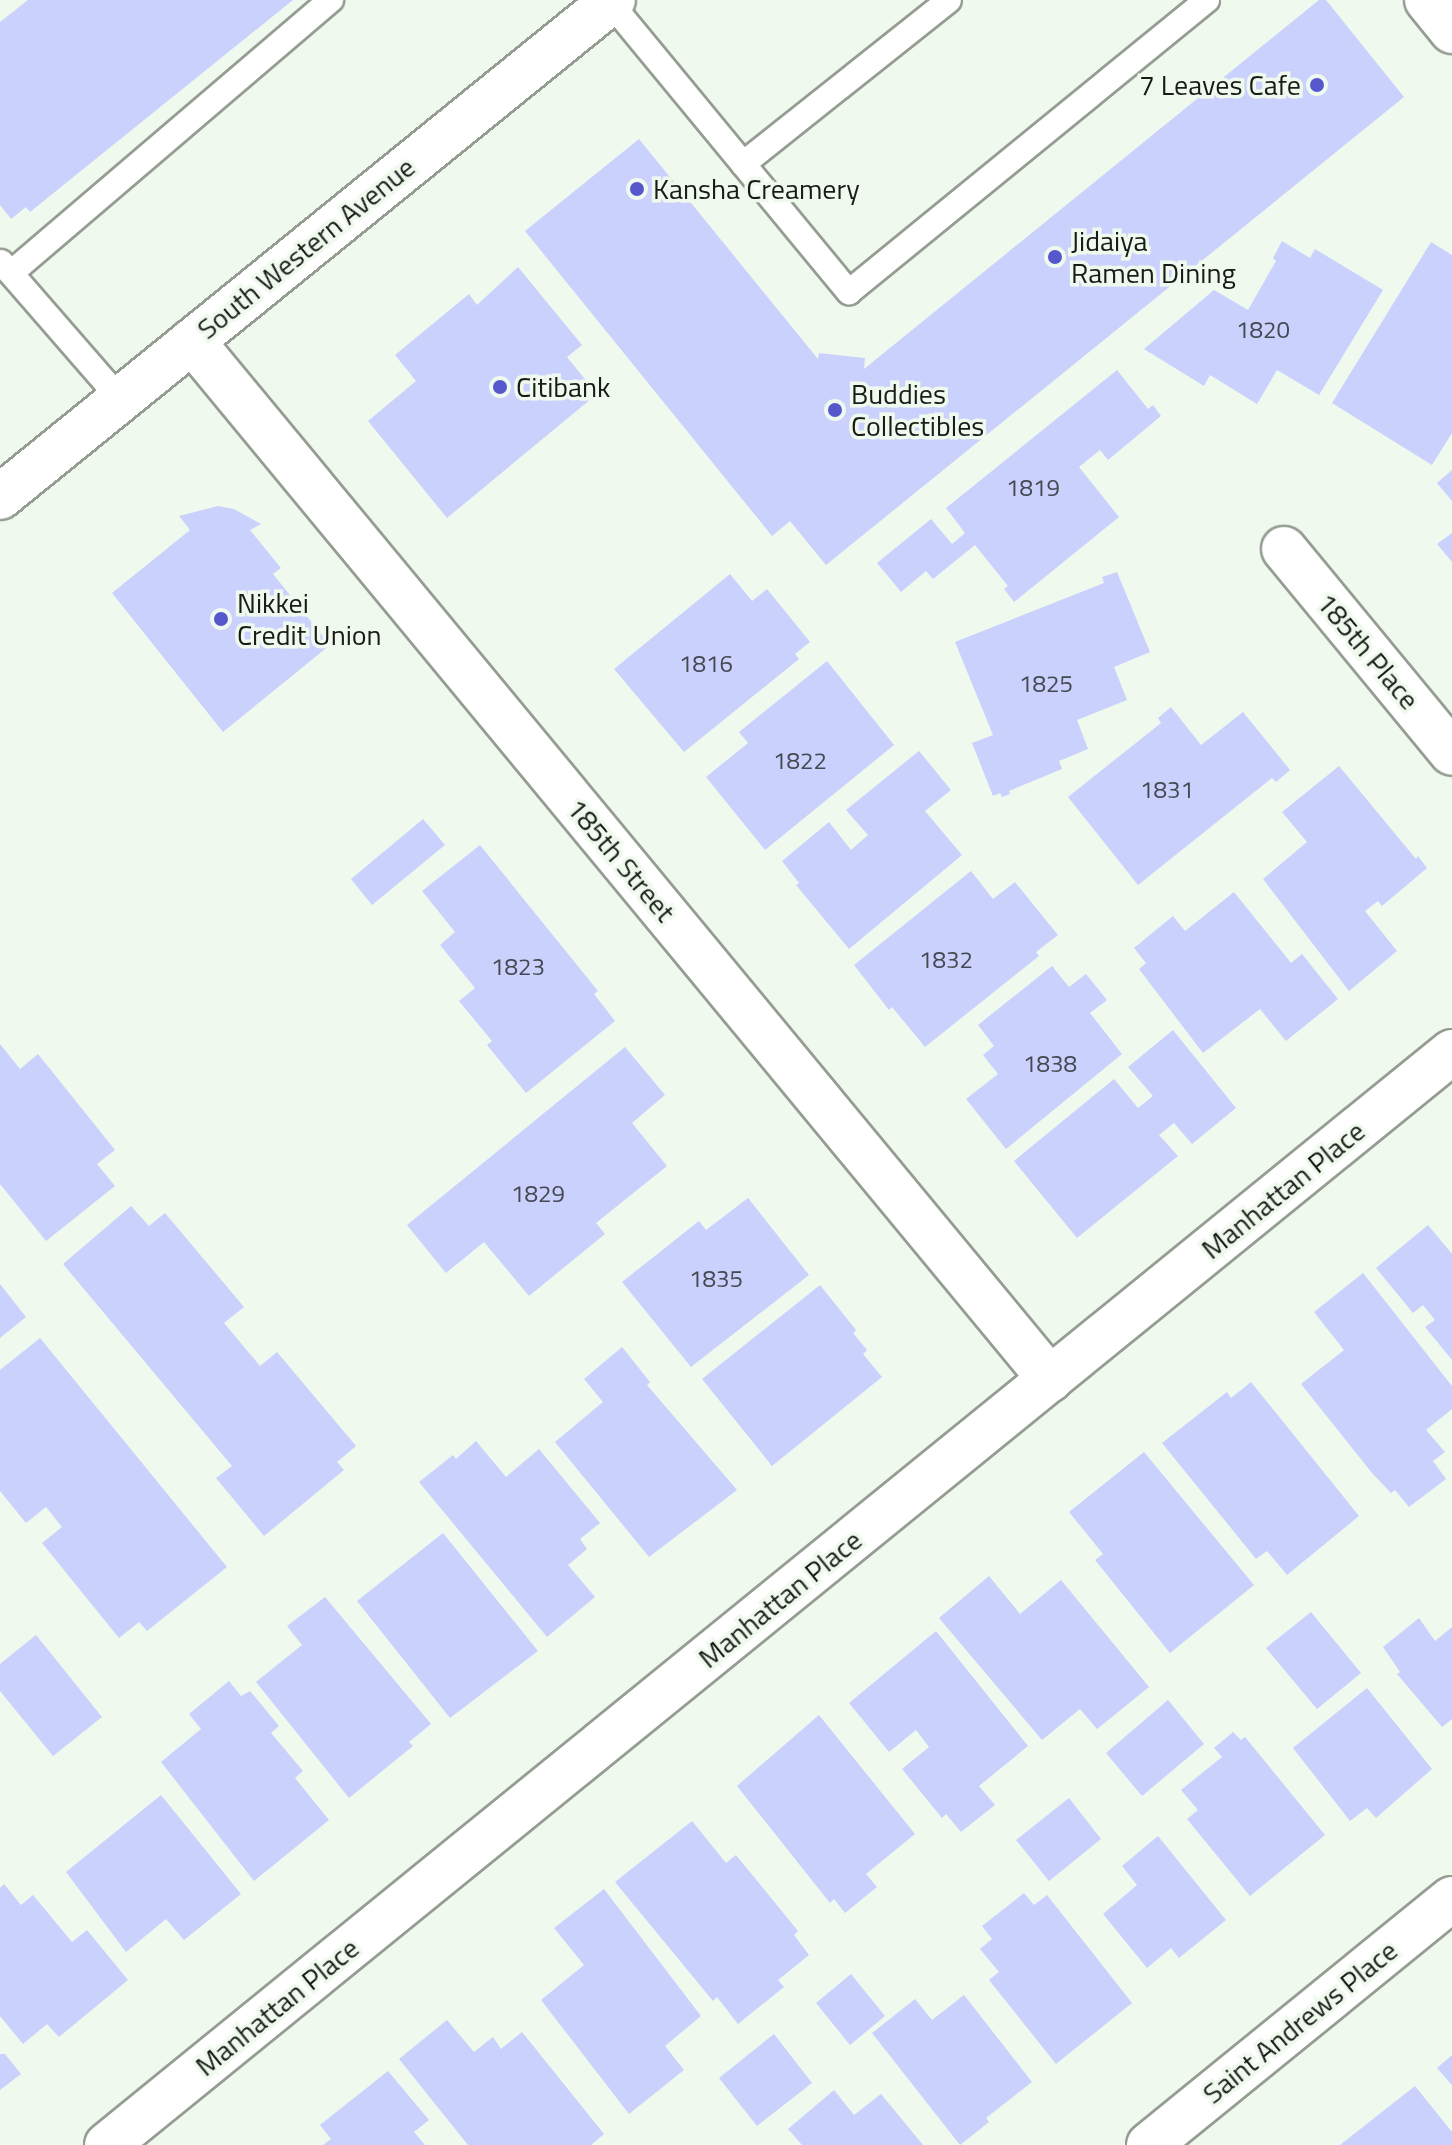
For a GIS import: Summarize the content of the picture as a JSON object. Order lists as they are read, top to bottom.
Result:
{
  "streets": {
    "street": [
      "South Western Avenue",
      "185th Place",
      "185th Street",
      "Manhattan Place",
      "Saint Andrews Place"
    ]
  },
  "crossings": [
    ["South Western Avenue", "185th Street"],
    ["185th Street", "Manhattan Place"]
  ],
  "places": [
    "7 Leaves Cafe",
    "Kansha Creamery",
    "Jidaiya Ramen Dining",
    "Citibank",
    "Buddies Collectibles",
    "Nikkei Credit Union"
  ],
  "house_numbers": [
    "1820",
    "1819",
    "1816",
    "1825",
    "1822",
    "1831",
    "1832",
    "1823",
    "1838",
    "1829",
    "1835"
  ]
}
